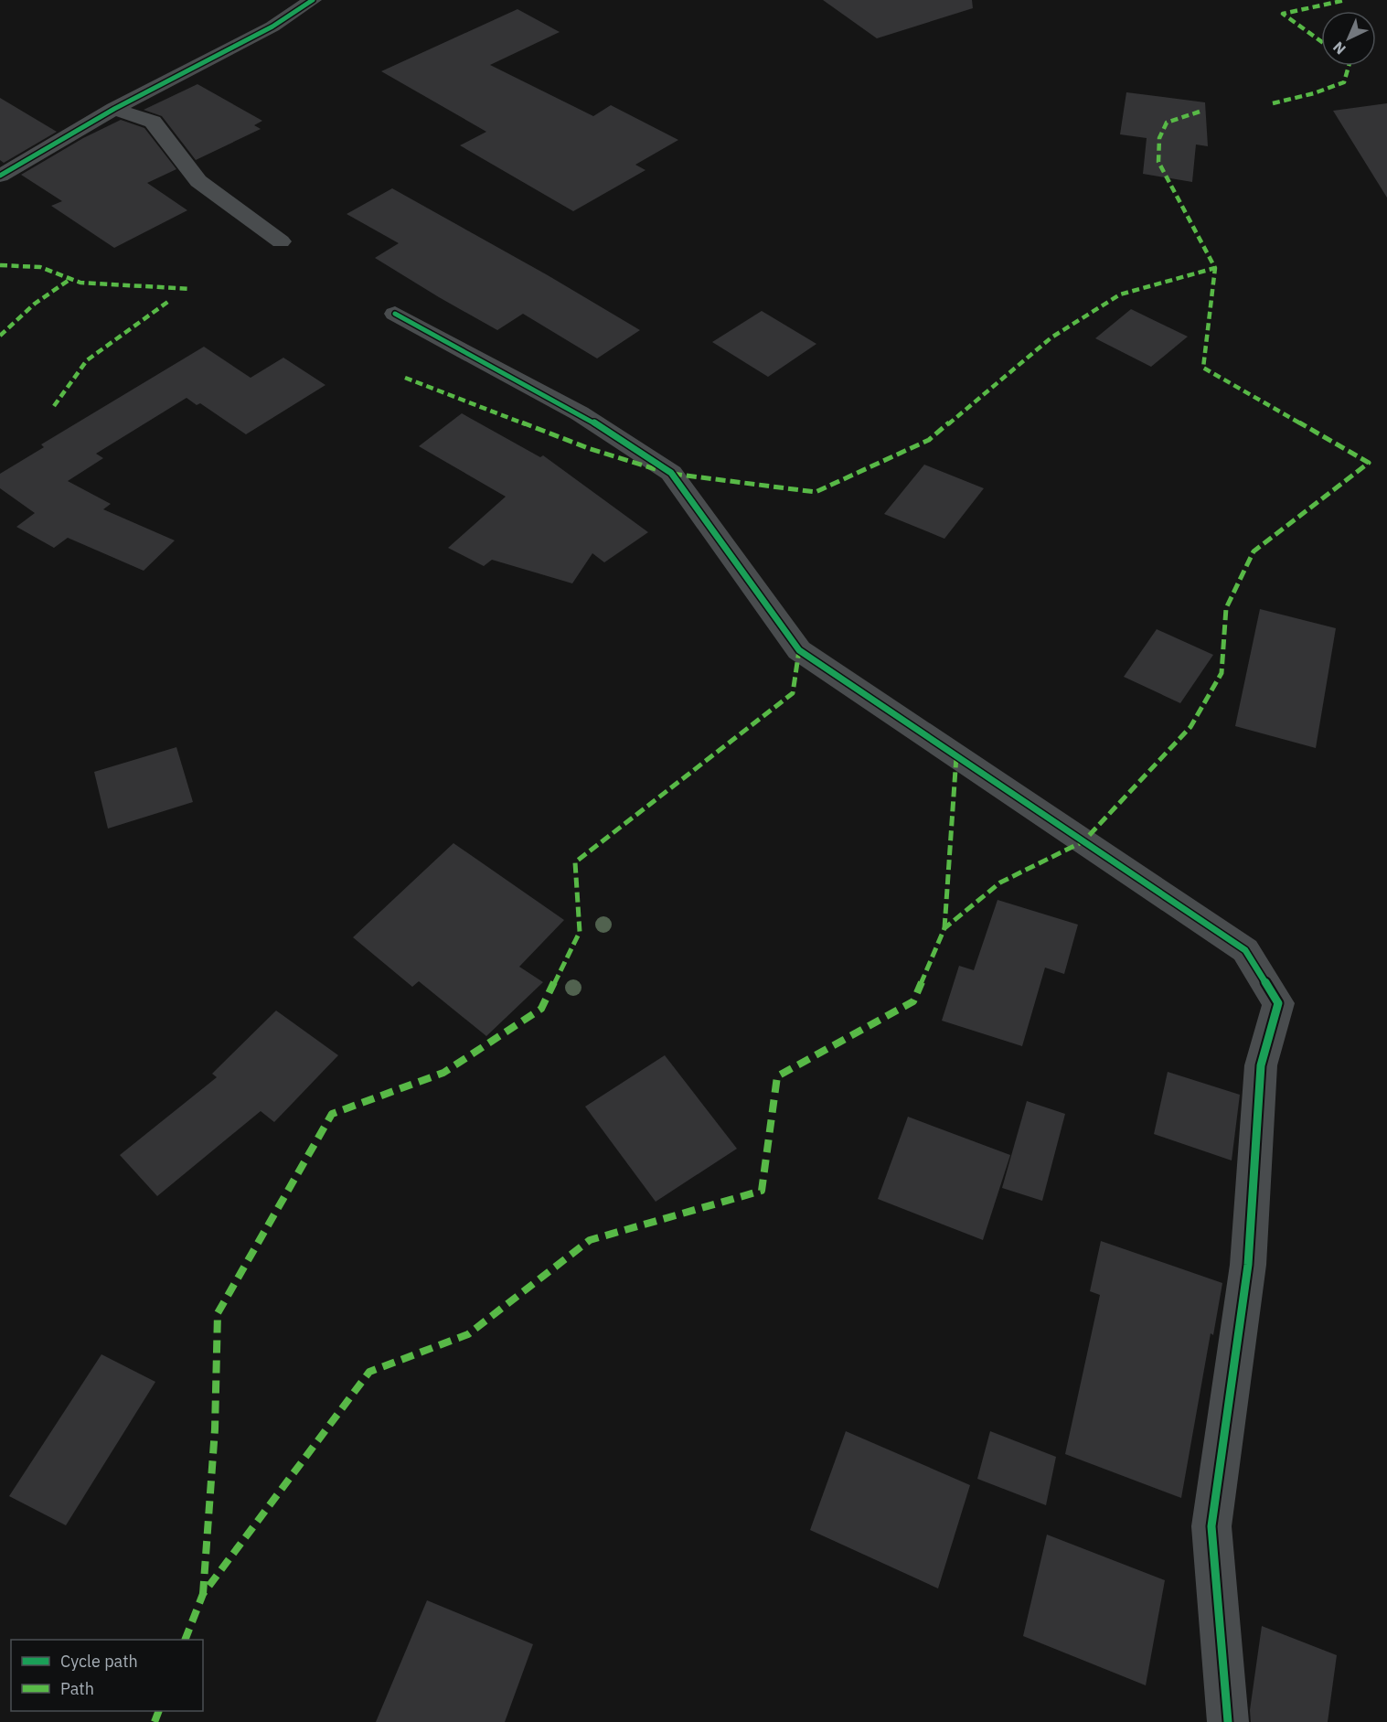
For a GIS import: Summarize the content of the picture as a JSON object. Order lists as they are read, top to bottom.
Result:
{
  "legend": ["Cycle path", "Path"],
  "north": "bottom left"
}
